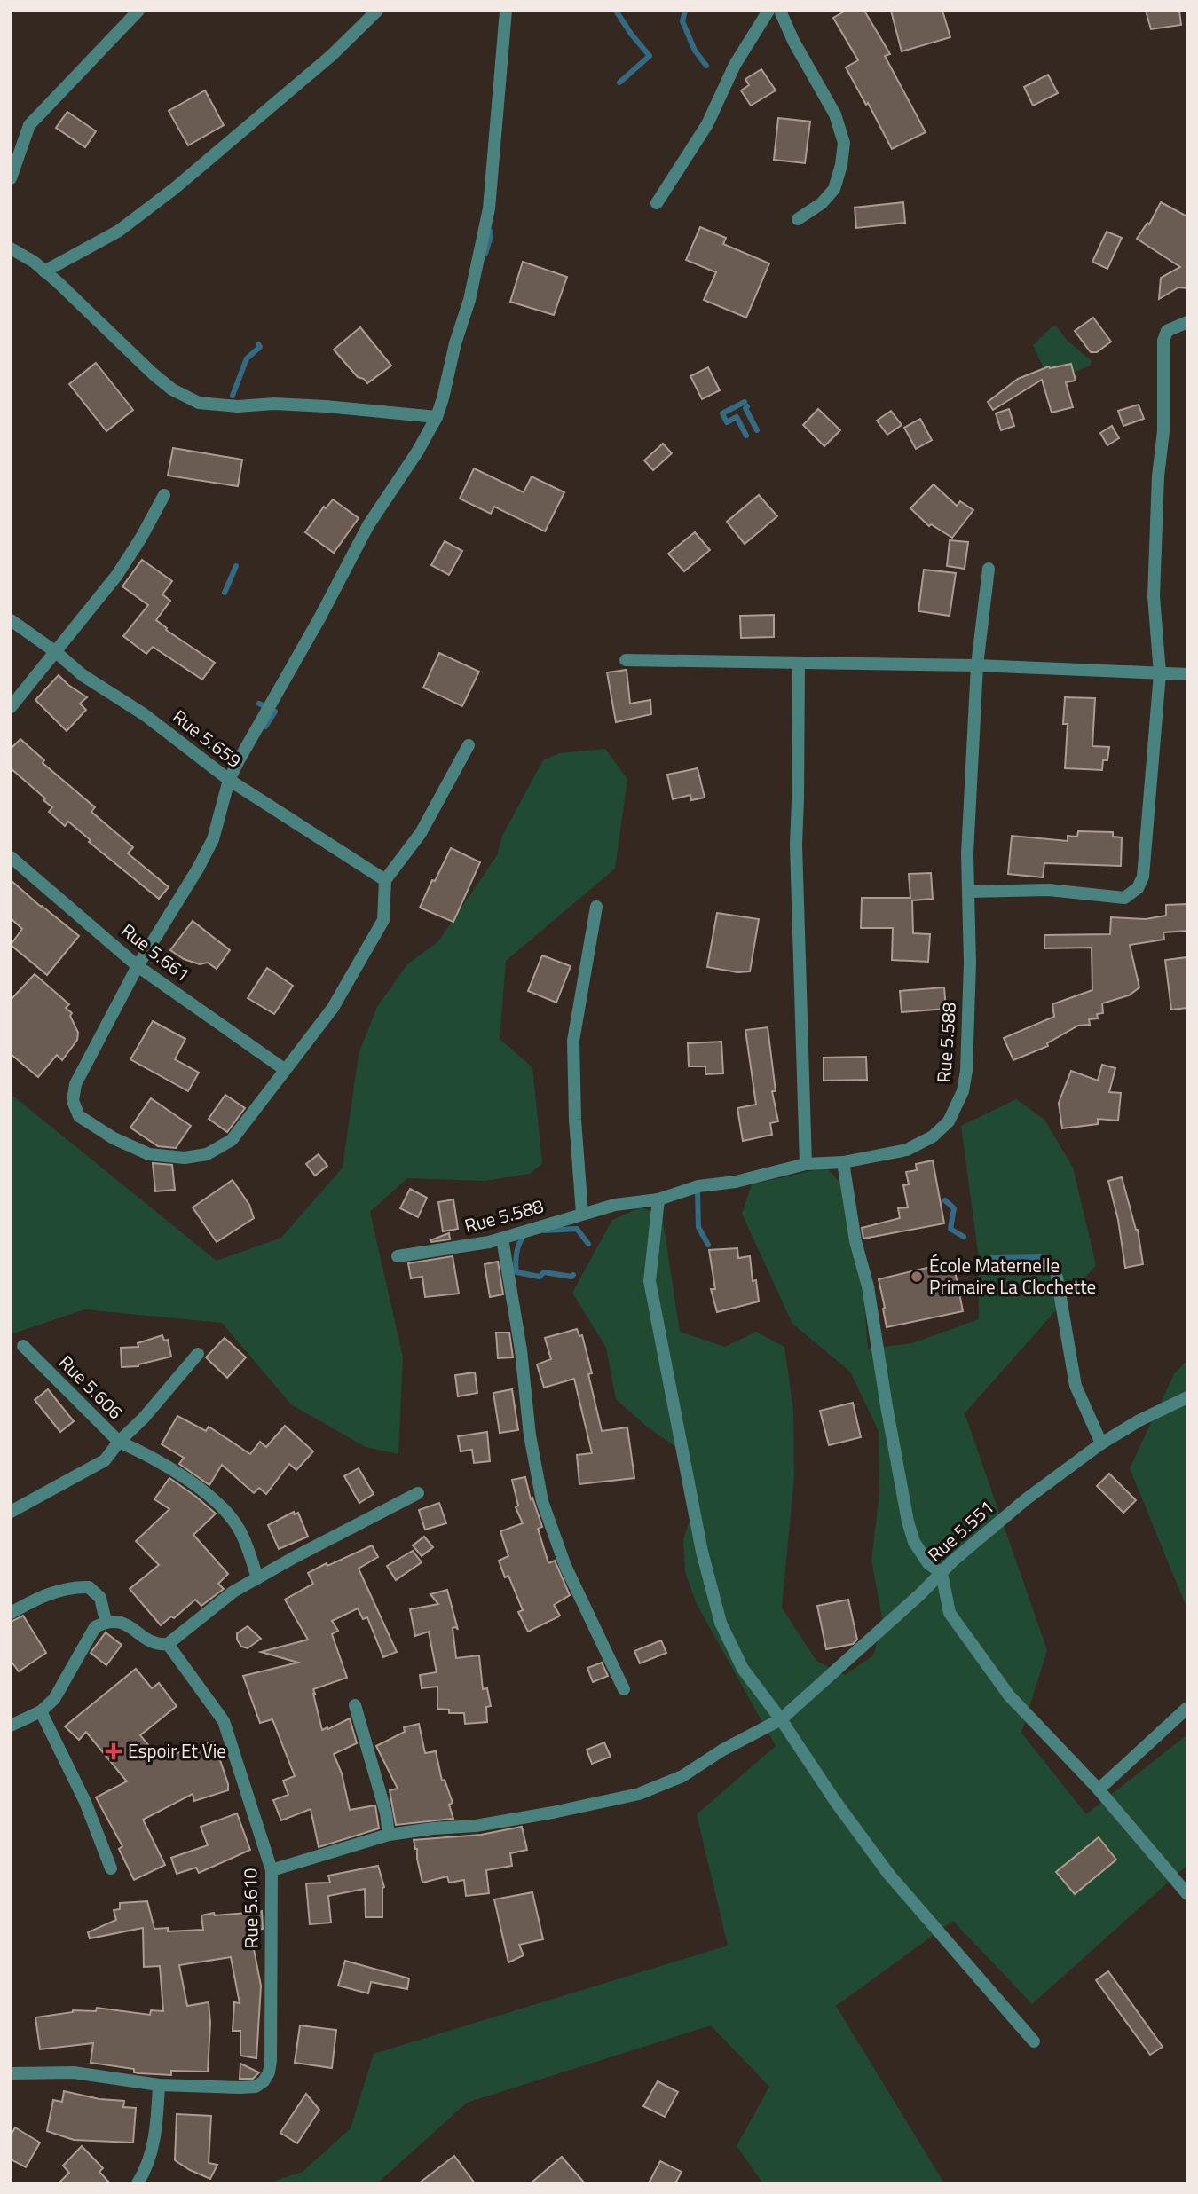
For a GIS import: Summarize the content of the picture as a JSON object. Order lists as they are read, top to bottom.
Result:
{
  "streets": {
    "street": [
      "Rue 5.659",
      "Rue 5.661",
      "Rue 5.588",
      "Rue 5.606",
      "Rue 5.551",
      "Rue 5.610"
    ]
  },
  "crossings": [
    ["Rue 5.551", "Rue 5.610"]
  ],
  "places": {
    "other": ["École Maternelle Primaire La Clochette"],
    "health": ["Espoir Et Vie"]
  }
}
